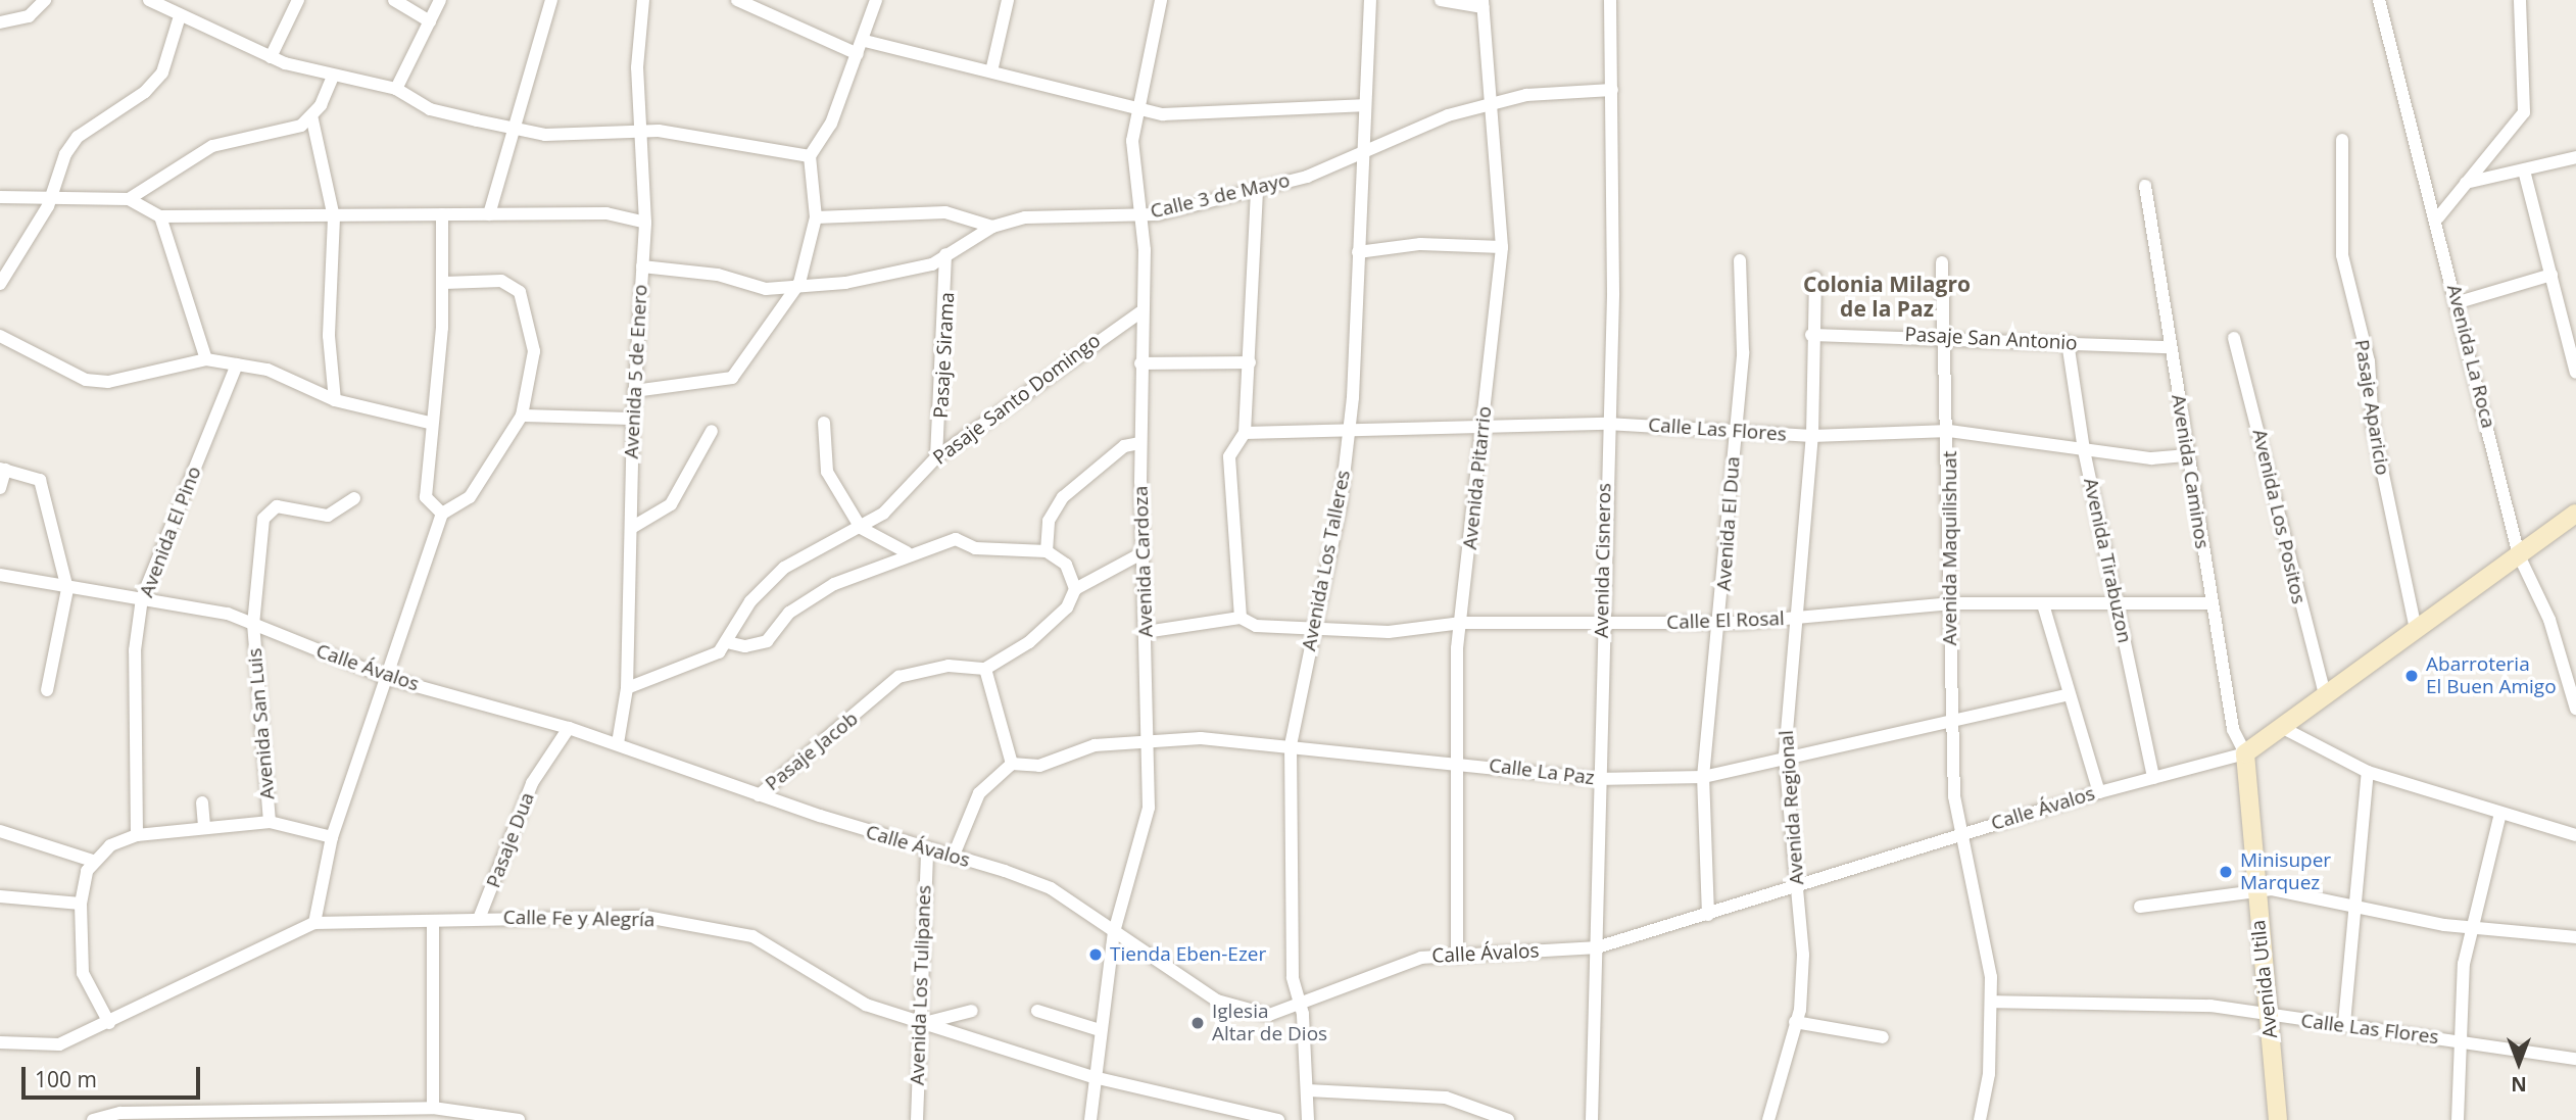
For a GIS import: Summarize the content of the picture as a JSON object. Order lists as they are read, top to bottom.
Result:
{
  "streets": {
    "street": [
      "Calle 3 de Mayo",
      "Pasaje San Antonio",
      "Pasaje Sirama",
      "Avenida La Roca",
      "Avenida 5 de Enero",
      "Pasaje Santo Domingo",
      "Pasaje Aparicio",
      "Calle Las Flores",
      "Avenida Caminos",
      "Avenida Pitarrio",
      "Avenida Los Positos",
      "Avenida El Dua",
      "Avenida El Pino",
      "Avenida Maquilishuat",
      "Avenida Los Talleres",
      "Avenida Cisneros",
      "Avenida Tirabuzon",
      "Avenida Cardoza",
      "Calle El Rosal",
      "Calle Ávalos",
      "Avenida San Luis",
      "Pasaje Jacob",
      "Calle La Paz",
      "Avenida Regional",
      "Pasaje Dua",
      "Calle Fe y Alegría",
      "Avenida Utila",
      "Avenida Los Tulipanes"
    ]
  },
  "crossings": [
    ["Calle 3 de Mayo", "Pasaje Sirama"],
    ["Calle 3 de Mayo", "Avenida 5 de Enero"],
    ["Calle 3 de Mayo", "Avenida Pitarrio"],
    ["Calle 3 de Mayo", "Avenida Los Talleres"],
    ["Calle 3 de Mayo", "Avenida Cisneros"],
    ["Calle 3 de Mayo", "Avenida Cardoza"],
    ["Pasaje San Antonio", "Avenida Caminos"],
    ["Pasaje San Antonio", "Avenida Maquilishuat"],
    ["Pasaje San Antonio", "Avenida Tirabuzon"],
    ["Pasaje San Antonio", "Avenida Regional"],
    ["Pasaje Sirama", "Pasaje Santo Domingo"],
    ["Avenida La Roca", "Calle Ávalos"],
    ["Avenida 5 de Enero", "Pasaje Santo Domingo"],
    ["Avenida 5 de Enero", "Calle Ávalos"],
    ["Pasaje Santo Domingo", "Avenida Cardoza"],
    ["Pasaje Aparicio", "Calle Ávalos"],
    ["Calle Las Flores", "Avenida Caminos"],
    ["Calle Las Flores", "Avenida Pitarrio"],
    ["Calle Las Flores", "Avenida El Dua"],
    ["Calle Las Flores", "Avenida Maquilishuat"],
    ["Calle Las Flores", "Avenida Los Talleres"],
    ["Calle Las Flores", "Avenida Cisneros"],
    ["Calle Las Flores", "Avenida Tirabuzon"],
    ["Calle Las Flores", "Avenida Regional"],
    ["Calle Las Flores", "Avenida Utila"],
    ["Avenida Caminos", "Calle El Rosal"],
    ["Avenida Caminos", "Calle Ávalos"],
    ["Avenida Caminos", "Avenida Utila"],
    ["Avenida Pitarrio", "Calle El Rosal"],
    ["Avenida Pitarrio", "Calle Ávalos"],
    ["Avenida Pitarrio", "Calle La Paz"],
    ["Avenida Los Positos", "Calle Ávalos"],
    ["Avenida El Dua", "Calle El Rosal"],
    ["Avenida El Dua", "Calle Ávalos"],
    ["Avenida El Dua", "Calle La Paz"],
    ["Avenida El Pino", "Calle Ávalos"],
    ["Avenida Maquilishuat", "Calle El Rosal"],
    ["Avenida Maquilishuat", "Calle Ávalos"],
    ["Avenida Maquilishuat", "Calle La Paz"],
    ["Avenida Los Talleres", "Calle El Rosal"],
    ["Avenida Los Talleres", "Calle Ávalos"],
    ["Avenida Los Talleres", "Calle La Paz"],
    ["Avenida Cisneros", "Calle El Rosal"],
    ["Avenida Cisneros", "Calle Ávalos"],
    ["Avenida Cisneros", "Calle La Paz"],
    ["Avenida Tirabuzon", "Calle El Rosal"],
    ["Avenida Tirabuzon", "Calle Ávalos"],
    ["Avenida Cardoza", "Calle El Rosal"],
    ["Avenida Cardoza", "Calle Ávalos"],
    ["Avenida Cardoza", "Calle La Paz"],
    ["Avenida Cardoza", "Calle Fe y Alegría"],
    ["Calle El Rosal", "Avenida Regional"],
    ["Calle Ávalos", "Avenida San Luis"],
    ["Calle Ávalos", "Pasaje Jacob"],
    ["Calle Ávalos", "Avenida Regional"],
    ["Calle Ávalos", "Pasaje Dua"],
    ["Calle Ávalos", "Avenida Utila"],
    ["Calle Ávalos", "Avenida Los Tulipanes"],
    ["Calle La Paz", "Avenida Regional"],
    ["Pasaje Dua", "Calle Fe y Alegría"],
    ["Calle Fe y Alegría", "Avenida Los Tulipanes"]
  ],
  "districts": ["Colonia Milagro de la Paz"],
  "places": [
    "Abarroteria El Buen Amigo",
    "Minisuper Marquez",
    "Tienda Eben-Ezer",
    "Iglesia Altar de Dios"
  ],
  "scale_bar": "100 m",
  "north": "bottom"
}
